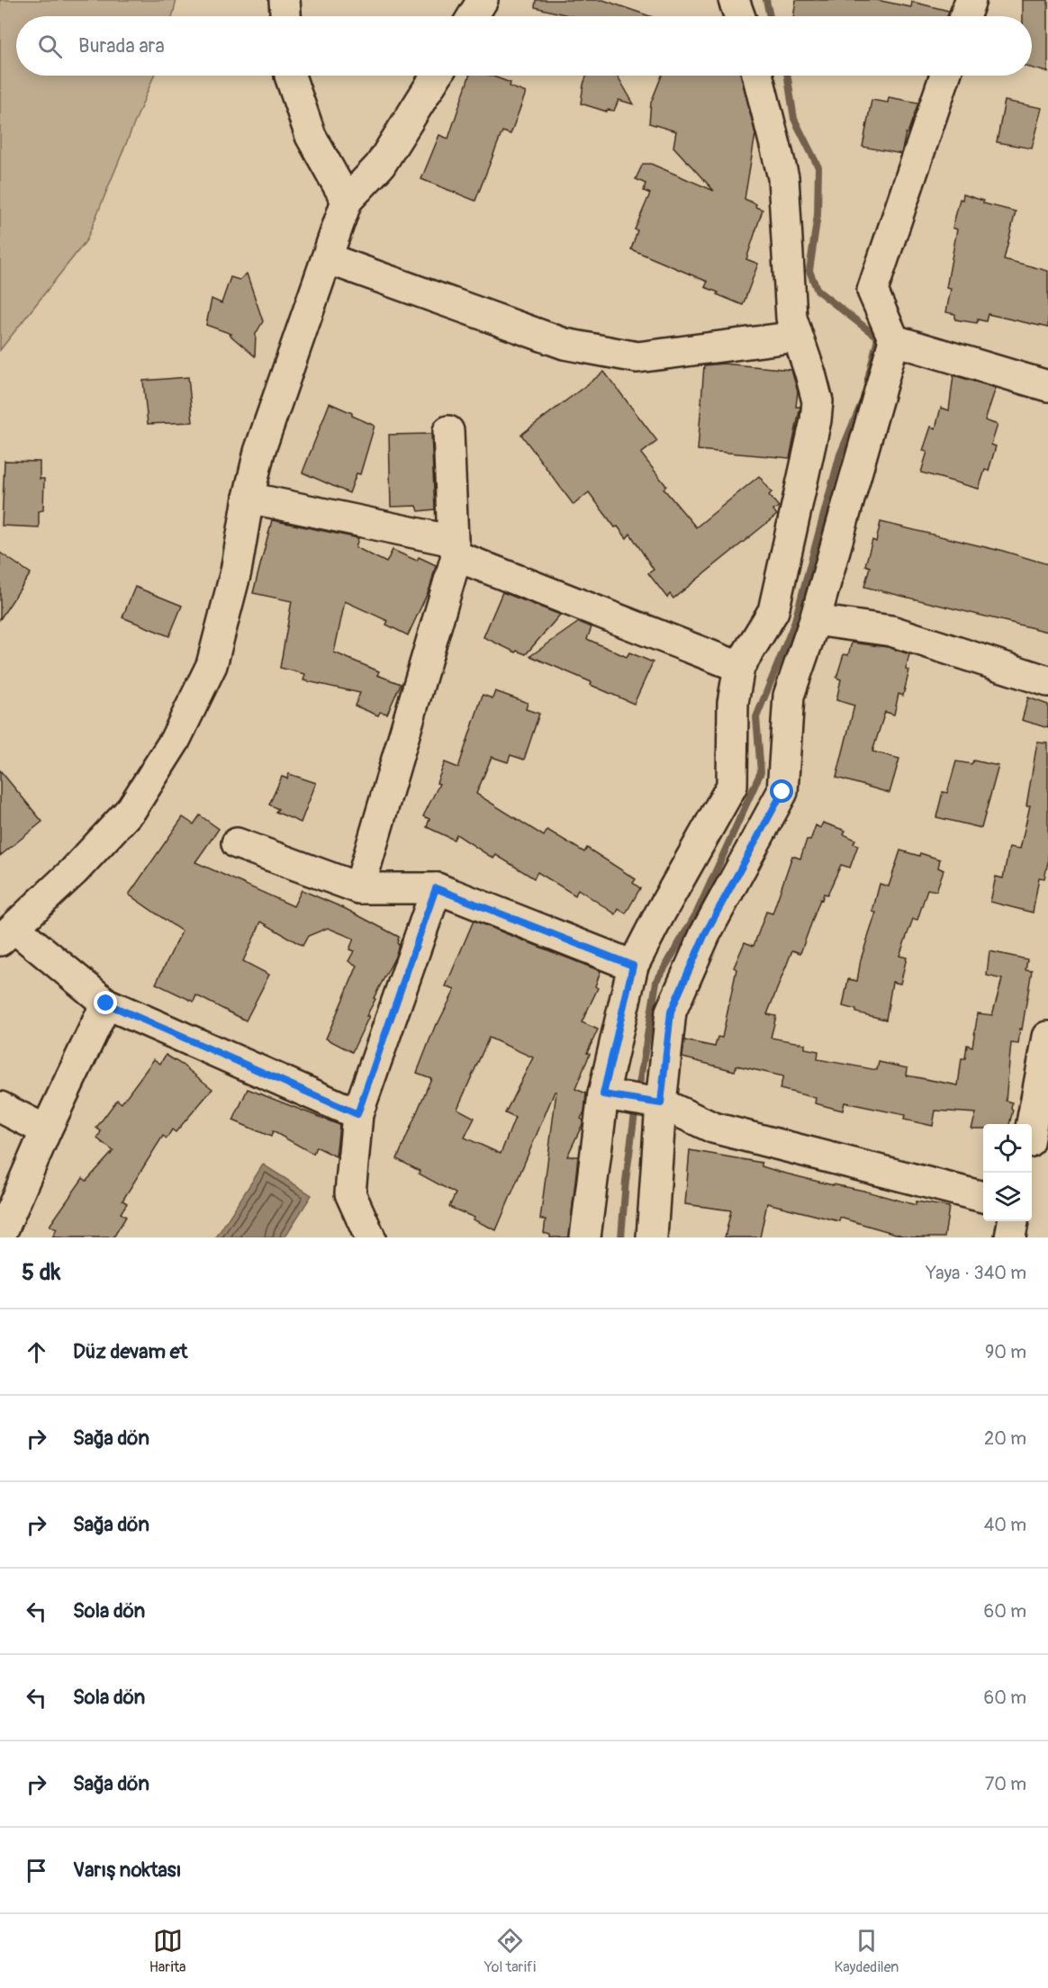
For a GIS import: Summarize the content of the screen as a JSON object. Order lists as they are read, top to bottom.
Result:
{
  "page": {
    "search": "Burada ara",
    "heading": ["5 dk", "Yaya · 340 m"],
    "list": [
      ["Düz devam et", "90 m"],
      ["Sağa dön", "20 m"],
      ["Sağa dön", "40 m"],
      ["Sola dön", "60 m"],
      ["Sola dön", "60 m"],
      ["Sağa dön", "70 m"],
      "Varış noktası"
    ],
    "nav": ["Harita", "Yol tarifi", "Kaydedilen"]
  }
}
